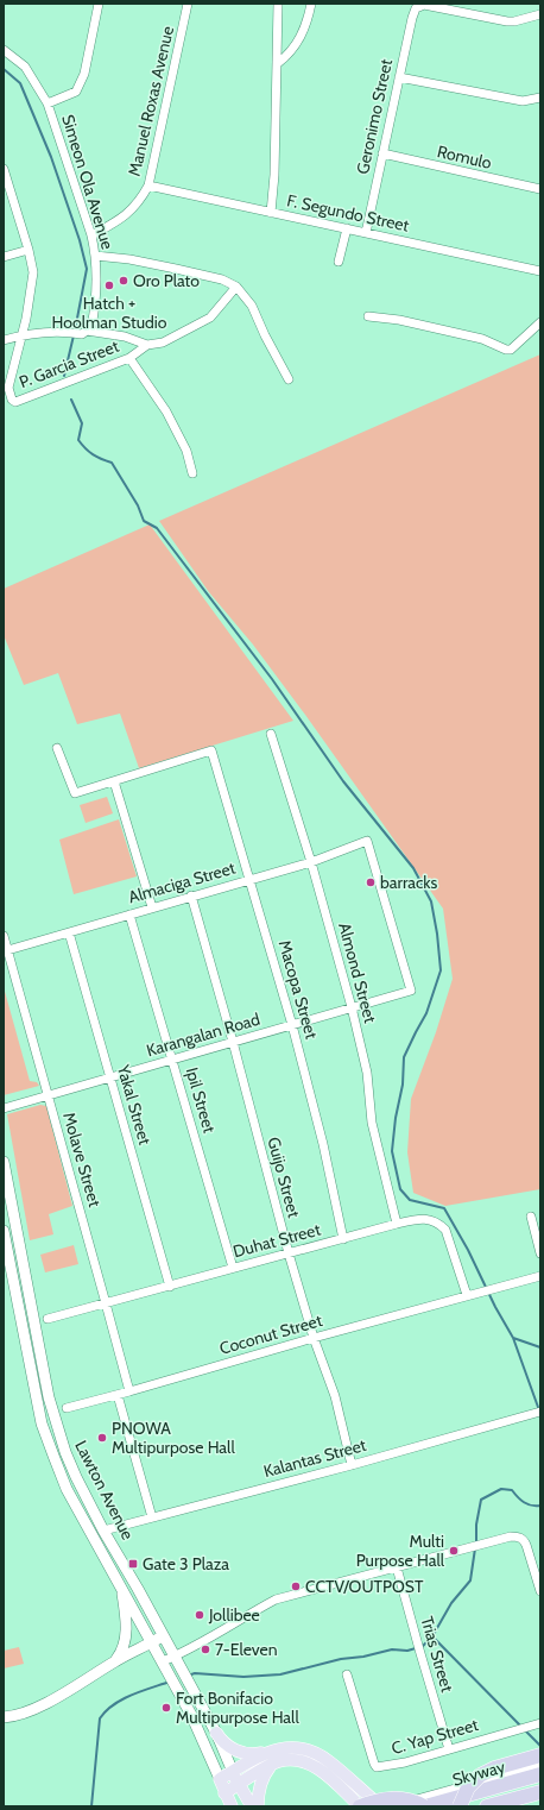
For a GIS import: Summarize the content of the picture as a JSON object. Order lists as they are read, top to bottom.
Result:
{
  "streets": {
    "highway": ["Skyway"],
    "main road": ["Lawton Avenue"],
    "street": [
      "Manuel Roxas Avenue",
      "Geronimo Street",
      "Romulo",
      "Simeon Ola Avenue",
      "F. Segundo Street",
      "P. Garcia Street",
      "Almaciga Street",
      "Almond Street",
      "Macopa Street",
      "Karangalan Road",
      "Ipil Street",
      "Yakal Street",
      "Molave Street",
      "Guijo Street",
      "Duhat Street",
      "Coconut Street",
      "Kalantas Street",
      "Trias Street",
      "C. Yap Street"
    ]
  },
  "crossings": [
    ["Manuel Roxas Avenue", "Simeon Ola Avenue"],
    ["Manuel Roxas Avenue", "F. Segundo Street"],
    ["Geronimo Street", "Romulo"],
    ["Geronimo Street", "F. Segundo Street"],
    ["Almaciga Street", "Almond Street"],
    ["Almaciga Street", "Macopa Street"],
    ["Almaciga Street", "Karangalan Road"],
    ["Almaciga Street", "Ipil Street"],
    ["Almaciga Street", "Yakal Street"],
    ["Almaciga Street", "Molave Street"],
    ["Almaciga Street", "Guijo Street"],
    ["Almond Street", "Karangalan Road"],
    ["Almond Street", "Duhat Street"],
    ["Macopa Street", "Karangalan Road"],
    ["Macopa Street", "Duhat Street"],
    ["Karangalan Road", "Ipil Street"],
    ["Karangalan Road", "Yakal Street"],
    ["Karangalan Road", "Molave Street"],
    ["Karangalan Road", "Guijo Street"],
    ["Ipil Street", "Duhat Street"],
    ["Yakal Street", "Duhat Street"],
    ["Molave Street", "Duhat Street"],
    ["Molave Street", "Coconut Street"],
    ["Guijo Street", "Duhat Street"],
    ["Guijo Street", "Coconut Street"],
    ["Guijo Street", "Kalantas Street"],
    ["Duhat Street", "Coconut Street"],
    ["Kalantas Street", "Lawton Avenue"],
    ["Trias Street", "C. Yap Street"]
  ],
  "places": {
    "other": [
      "Oro Plato",
      "Hatch + Hoolman Studio",
      "barracks",
      "PNOWA Multipurpose Hall",
      "Multi Purpose Hall",
      "CCTV/OUTPOST",
      "Jollibee",
      "7-Eleven",
      "Fort Bonifacio Multipurpose Hall"
    ],
    "transit": ["Gate 3 Plaza"]
  }
}
